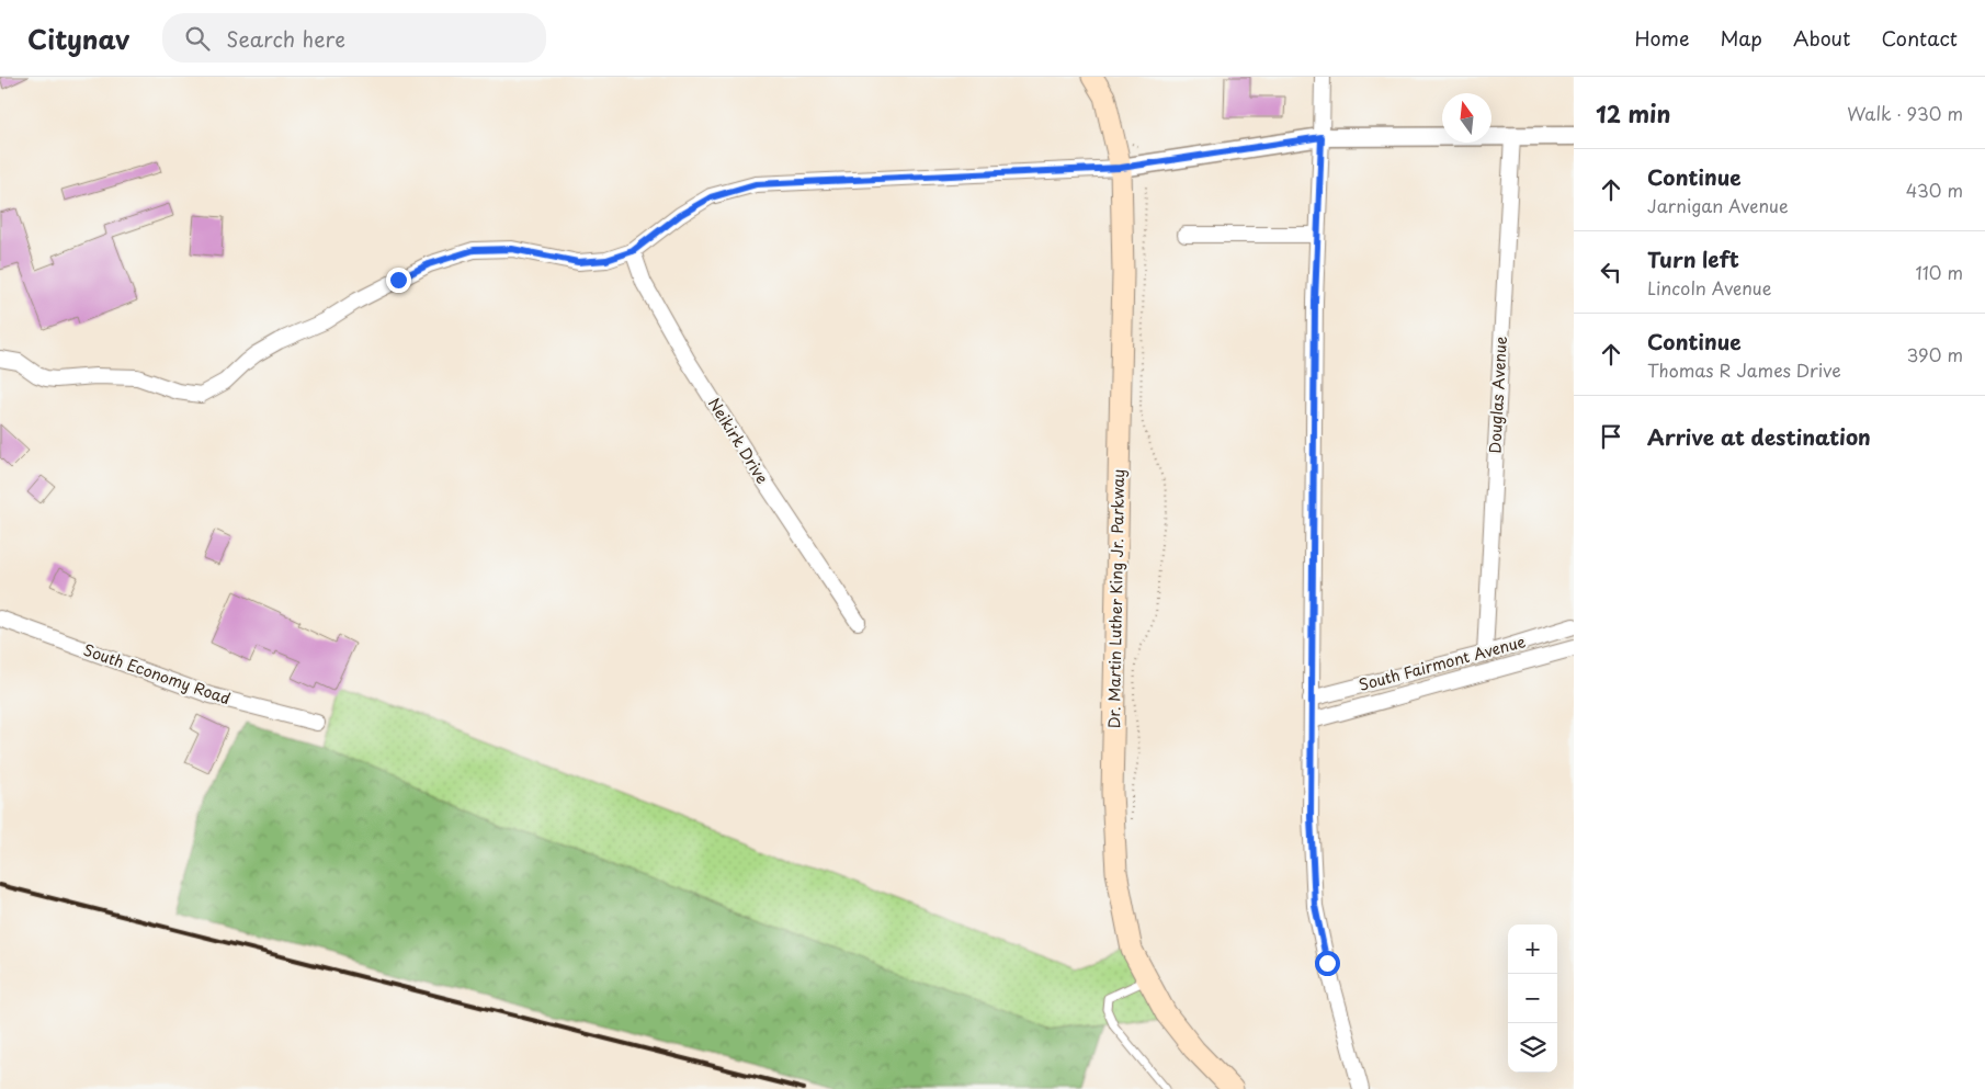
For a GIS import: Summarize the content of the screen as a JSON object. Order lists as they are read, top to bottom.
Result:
{
  "streets": {
    "main road": ["Dr. Martin Luther King Jr. Parkway"],
    "street": [
      "Douglas Avenue",
      "Neikirk Drive",
      "South Fairmont Avenue",
      "South Economy Road"
    ]
  },
  "crossings": [
    ["Douglas Avenue", "South Fairmont Avenue"]
  ],
  "north": "top",
  "page": {
    "header": "Citynav",
    "search": "Search here",
    "nav": [
      "Home",
      "Map",
      "About",
      "Contact"
    ],
    "heading": ["12 min", "Walk · 930 m"],
    "list": [
      ["Continue", "Jarnigan Avenue", "430 m"],
      ["Turn left", "Lincoln Avenue", "110 m"],
      ["Continue", "Thomas R James Drive", "390 m"],
      "Arrive at destination"
    ],
    "map_buttons": ["+", "−"]
  }
}
